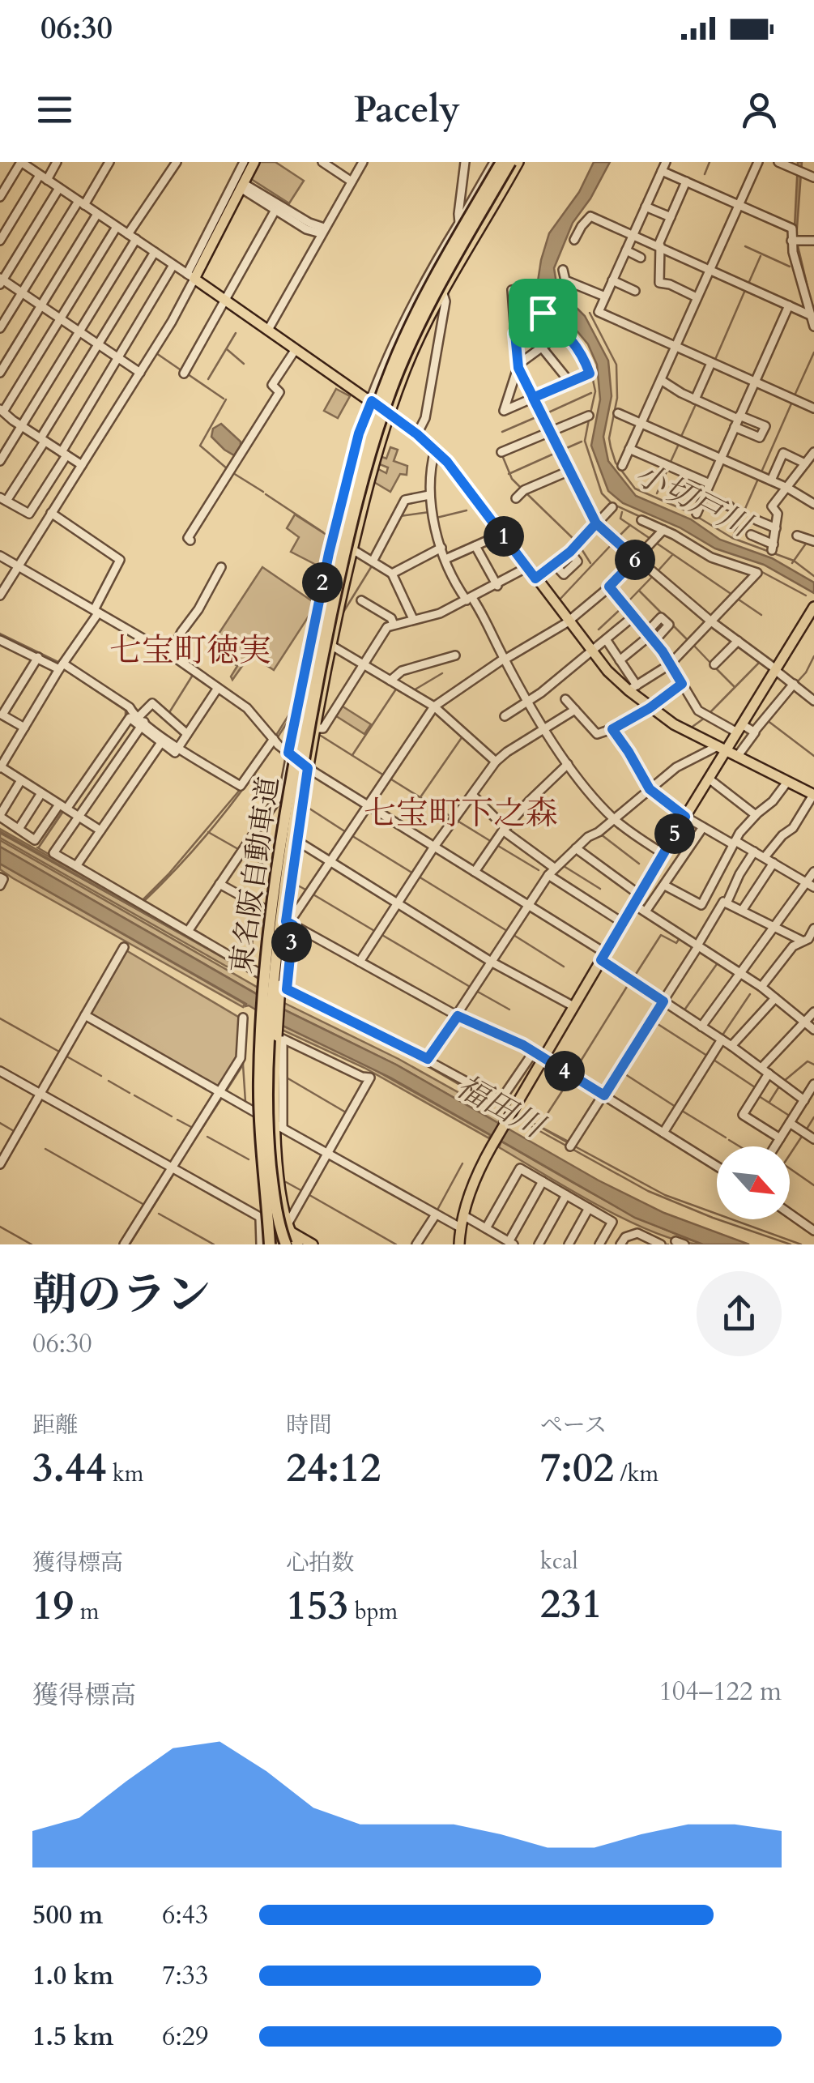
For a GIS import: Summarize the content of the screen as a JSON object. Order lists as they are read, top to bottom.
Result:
{
  "streets": {
    "highway": ["東名阪自動車道"]
  },
  "districts": ["七宝町徳実", "七宝町下之森"],
  "water": ["小切戸川", "福田川"],
  "north": "bottom right",
  "page": {
    "status": "06:30",
    "header": "Pacely",
    "pins": [
      "1",
      "6",
      "2",
      "5",
      "3",
      "4"
    ],
    "heading": ["朝のラン", "06:30"],
    "stats": [
      ["距離", "3.44 km"],
      ["時間", "24:12"],
      ["ペース", "7:02 /km"],
      ["獲得標高", "19 m"],
      ["心拍数", "153 bpm"],
      ["kcal", "231"]
    ],
    "chart": ["獲得標高", "104–122 m"],
    "list": [
      {
        "name": "500 m",
        "note": "6:43"
      },
      {
        "name": "1.0 km",
        "note": "7:33"
      },
      {
        "name": "1.5 km",
        "note": "6:29"
      }
    ]
  }
}
